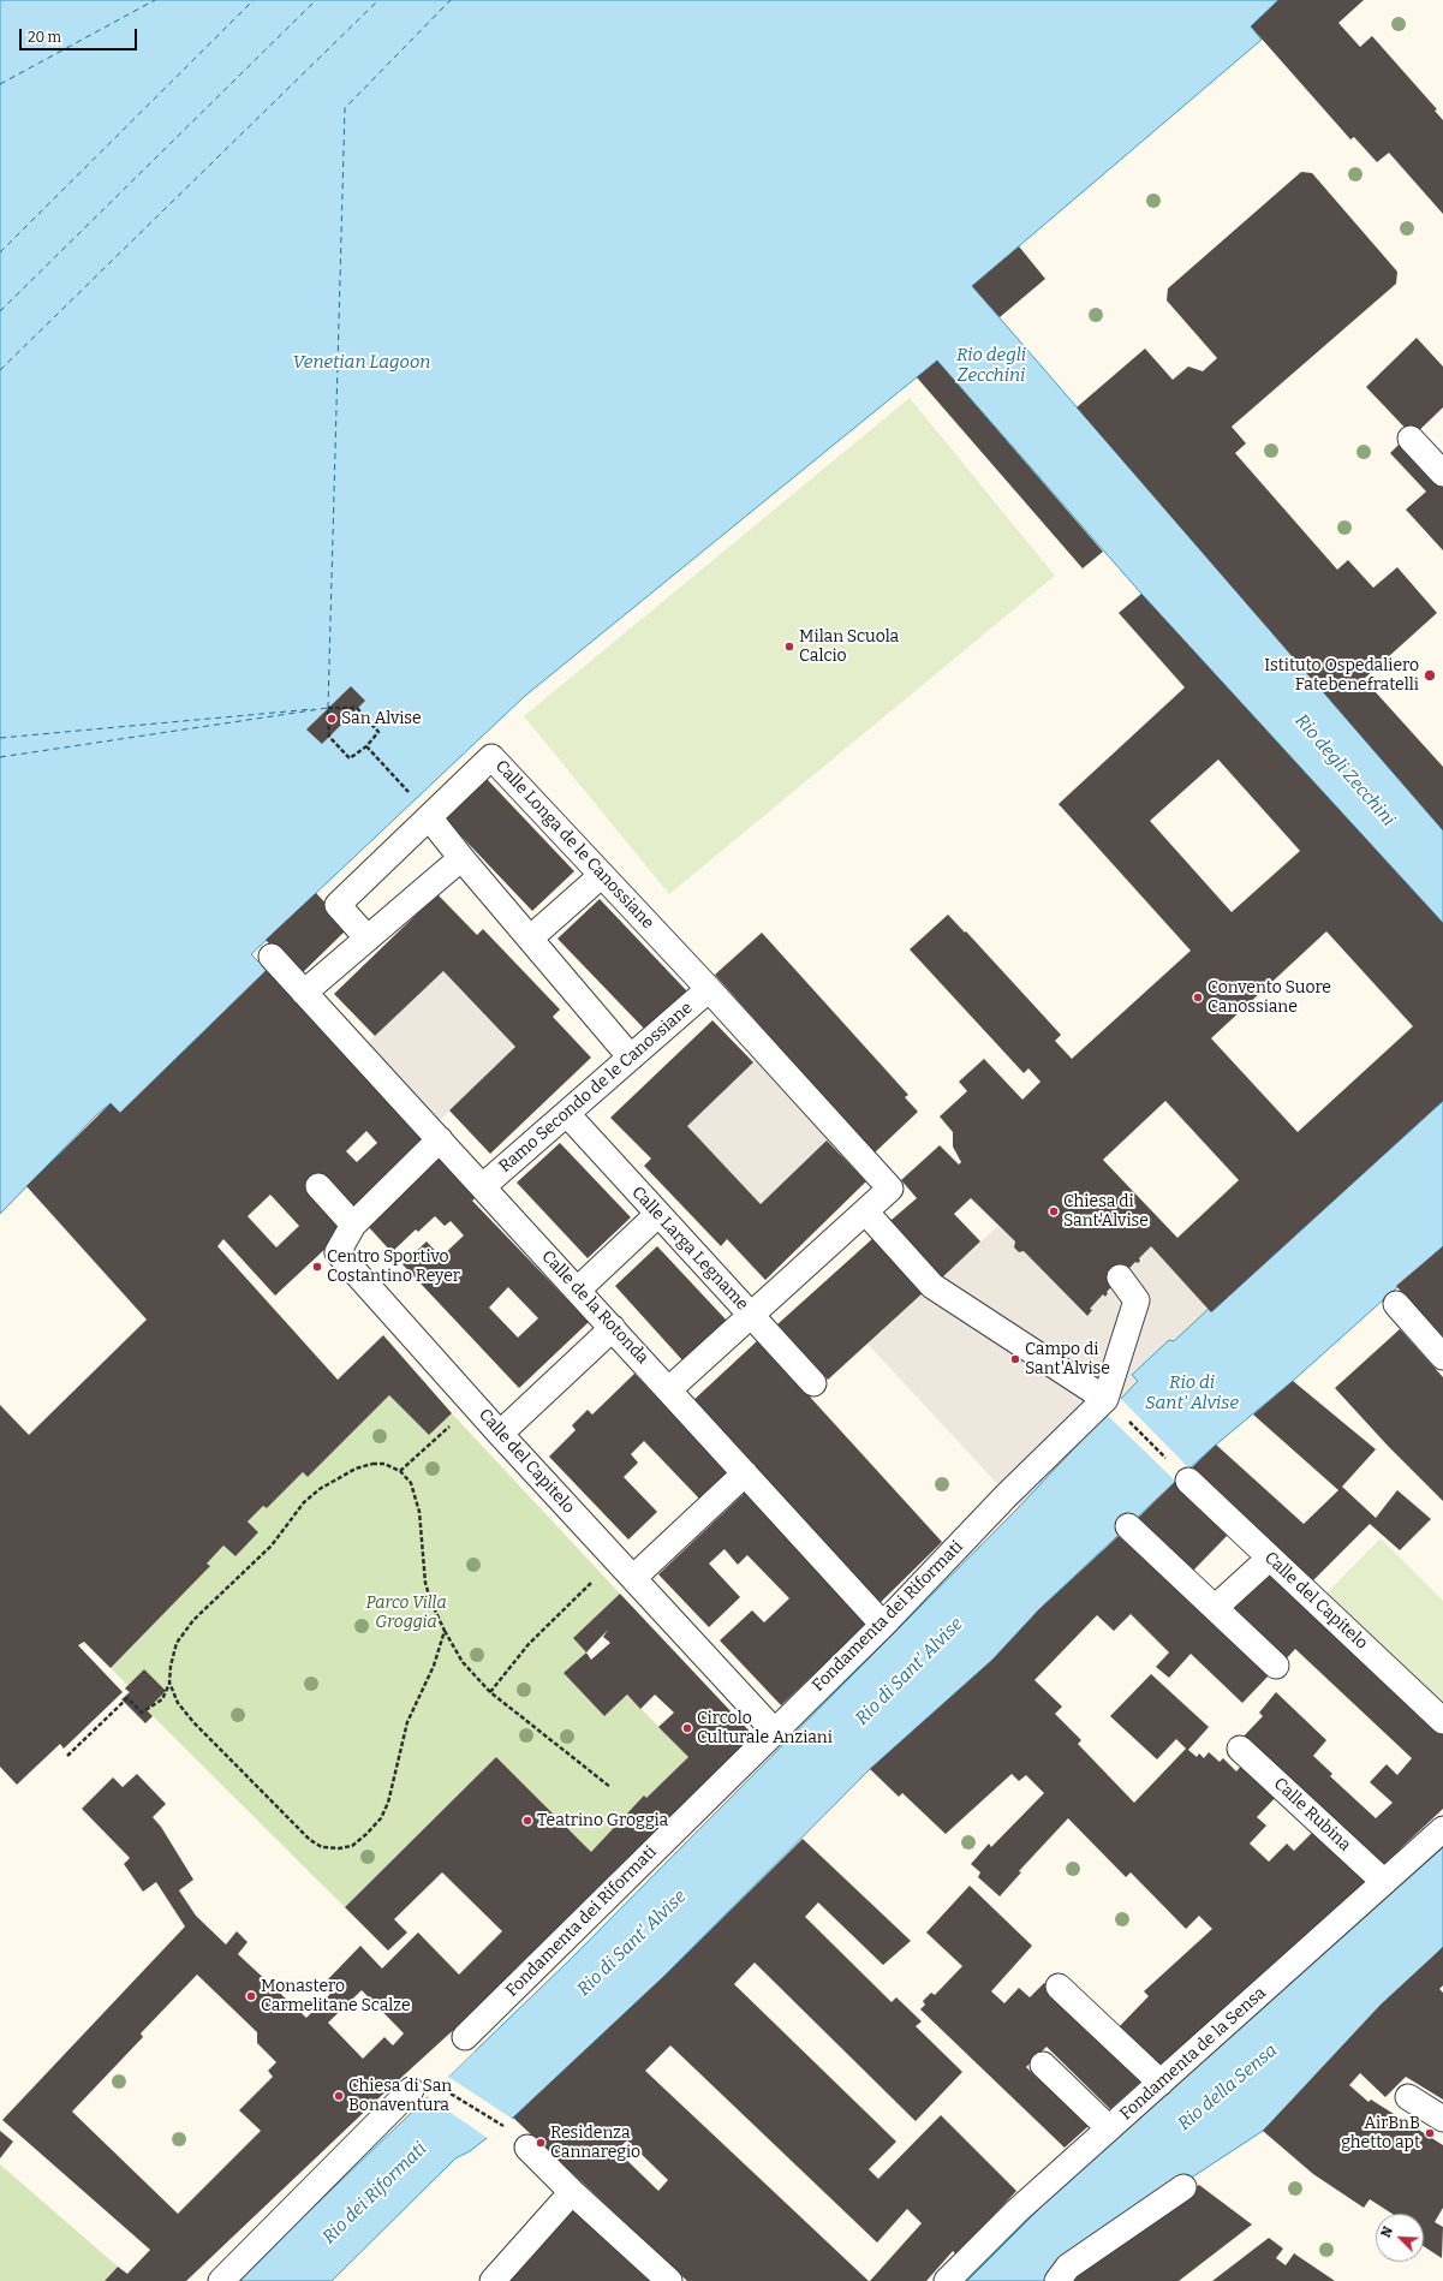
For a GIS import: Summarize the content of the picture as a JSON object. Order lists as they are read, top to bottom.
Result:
{
  "streets": {
    "street": [
      "Calle Longa de le Canossiane",
      "Ramo Secondo de le Canossiane",
      "Calle Larga Legname",
      "Calle de la Rotonda",
      "Calle del Capitelo",
      "Fondamenta dei Riformati",
      "Calle Rubina",
      "Fondamenta de la Sensa"
    ]
  },
  "crossings": [
    ["Calle Longa de le Canossiane", "Ramo Secondo de le Canossiane"],
    ["Ramo Secondo de le Canossiane", "Calle Larga Legname"],
    ["Ramo Secondo de le Canossiane", "Calle de la Rotonda"],
    ["Calle de la Rotonda", "Fondamenta dei Riformati"],
    ["Calle del Capitelo", "Fondamenta dei Riformati"],
    ["Calle Rubina", "Fondamenta de la Sensa"]
  ],
  "water": [
    "Rio degli Zecchini",
    "Venetian Lagoon",
    "Rio di Sant' Alvise",
    "Rio della Sensa",
    "Rio dei Riformati"
  ],
  "parks": ["Parco Villa Groggia"],
  "places": [
    "Milan Scuola Calcio",
    "Istituto Ospedaliero Fatebenefratelli",
    "San Alvise",
    "Convento Suore Canossiane",
    "Chiesa di Sant'Alvise",
    "Centro Sportivo Costantino Reyer",
    "Campo di Sant'Alvise",
    "Circolo Culturale Anziani",
    "Teatrino Groggia",
    "Monastero Carmelitane Scalze",
    "Chiesa di San Bonaventura",
    "AirBnB ghetto apt",
    "Residenza Cannaregio"
  ],
  "scale_bar": "20 m",
  "north": "top left"
}
